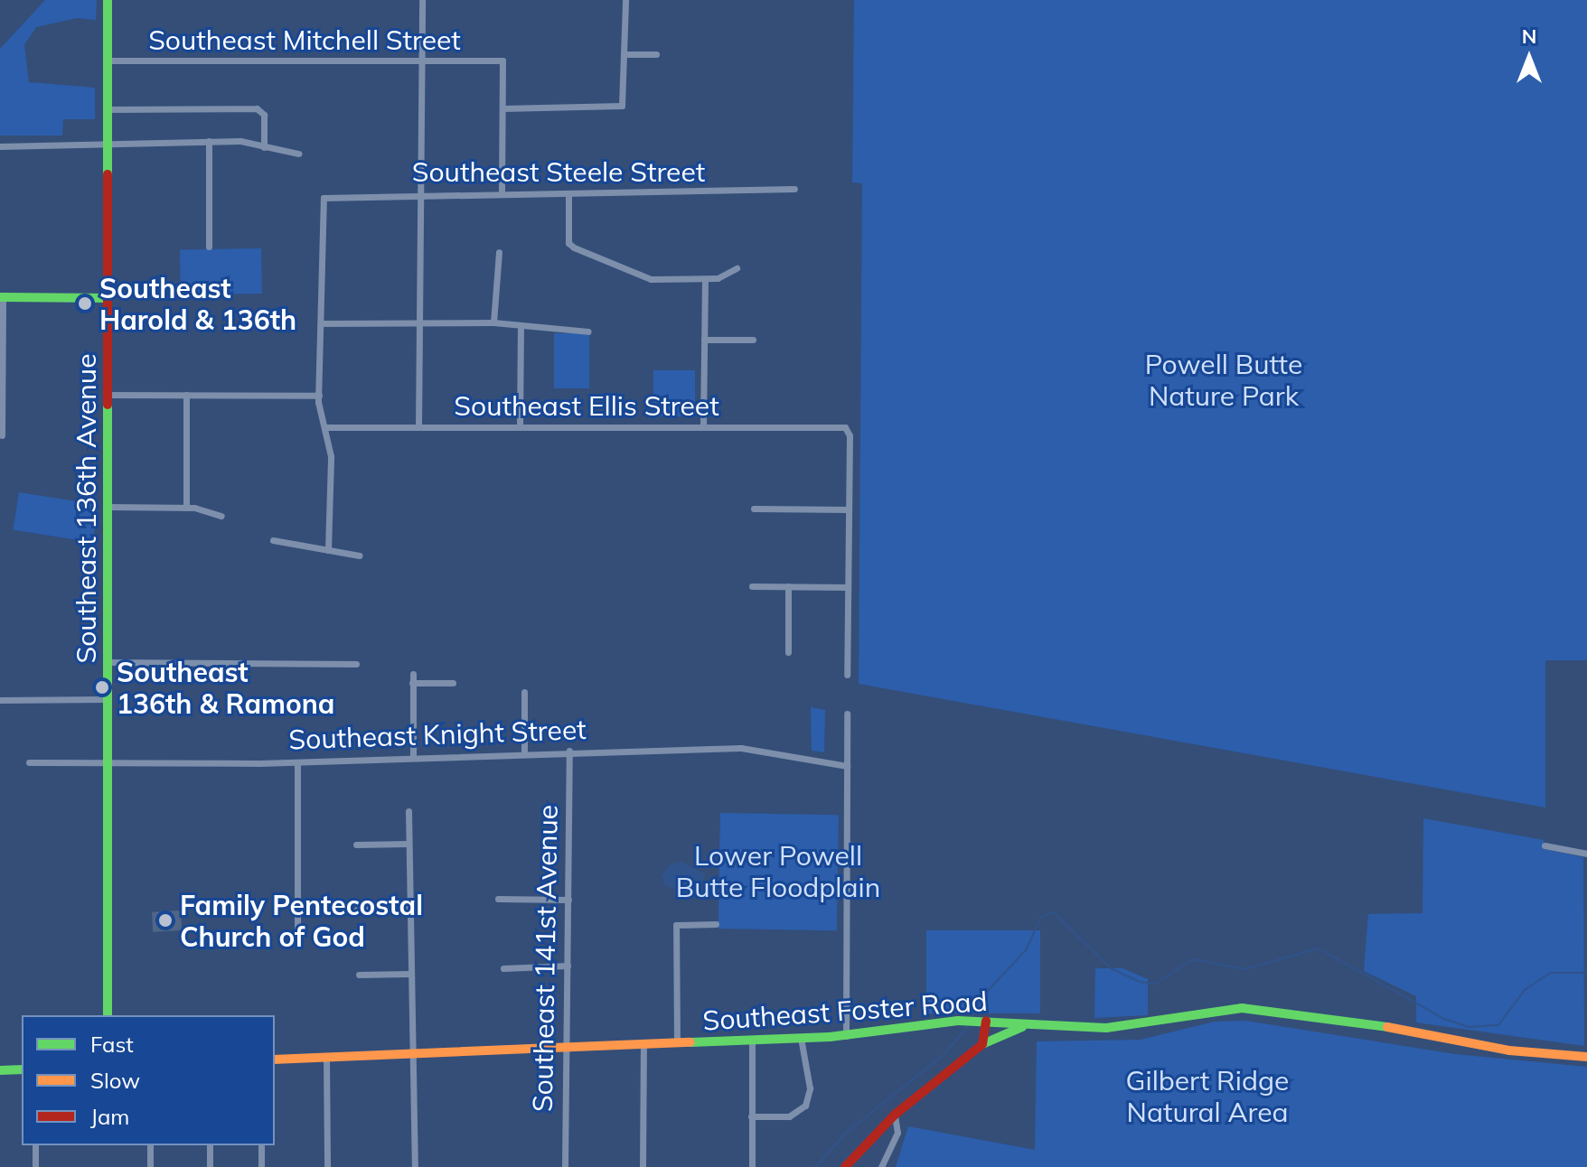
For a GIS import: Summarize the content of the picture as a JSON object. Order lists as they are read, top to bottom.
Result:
{
  "streets": {
    "main road": ["Southeast 136th Avenue", "Southeast Foster Road"],
    "street": [
      "Southeast Mitchell Street",
      "Southeast Steele Street",
      "Southeast Ellis Street",
      "Southeast Knight Street",
      "Southeast 141st Avenue"
    ]
  },
  "crossings": [
    ["Southeast Mitchell Street", "Southeast 136th Avenue"],
    ["Southeast 136th Avenue", "Southeast Knight Street"],
    ["Southeast Knight Street", "Southeast 141st Avenue"],
    ["Southeast 141st Avenue", "Southeast Foster Road"]
  ],
  "parks": ["Powell Butte Nature Park", "Lower Powell Butte Floodplain", "Gilbert Ridge Natural Area"],
  "places": ["Southeast Harold & 136th", "Southeast 136th & Ramona", "Family Pentecostal Church of God"],
  "legend": ["Fast", "Slow", "Jam"],
  "north": "top"
}
